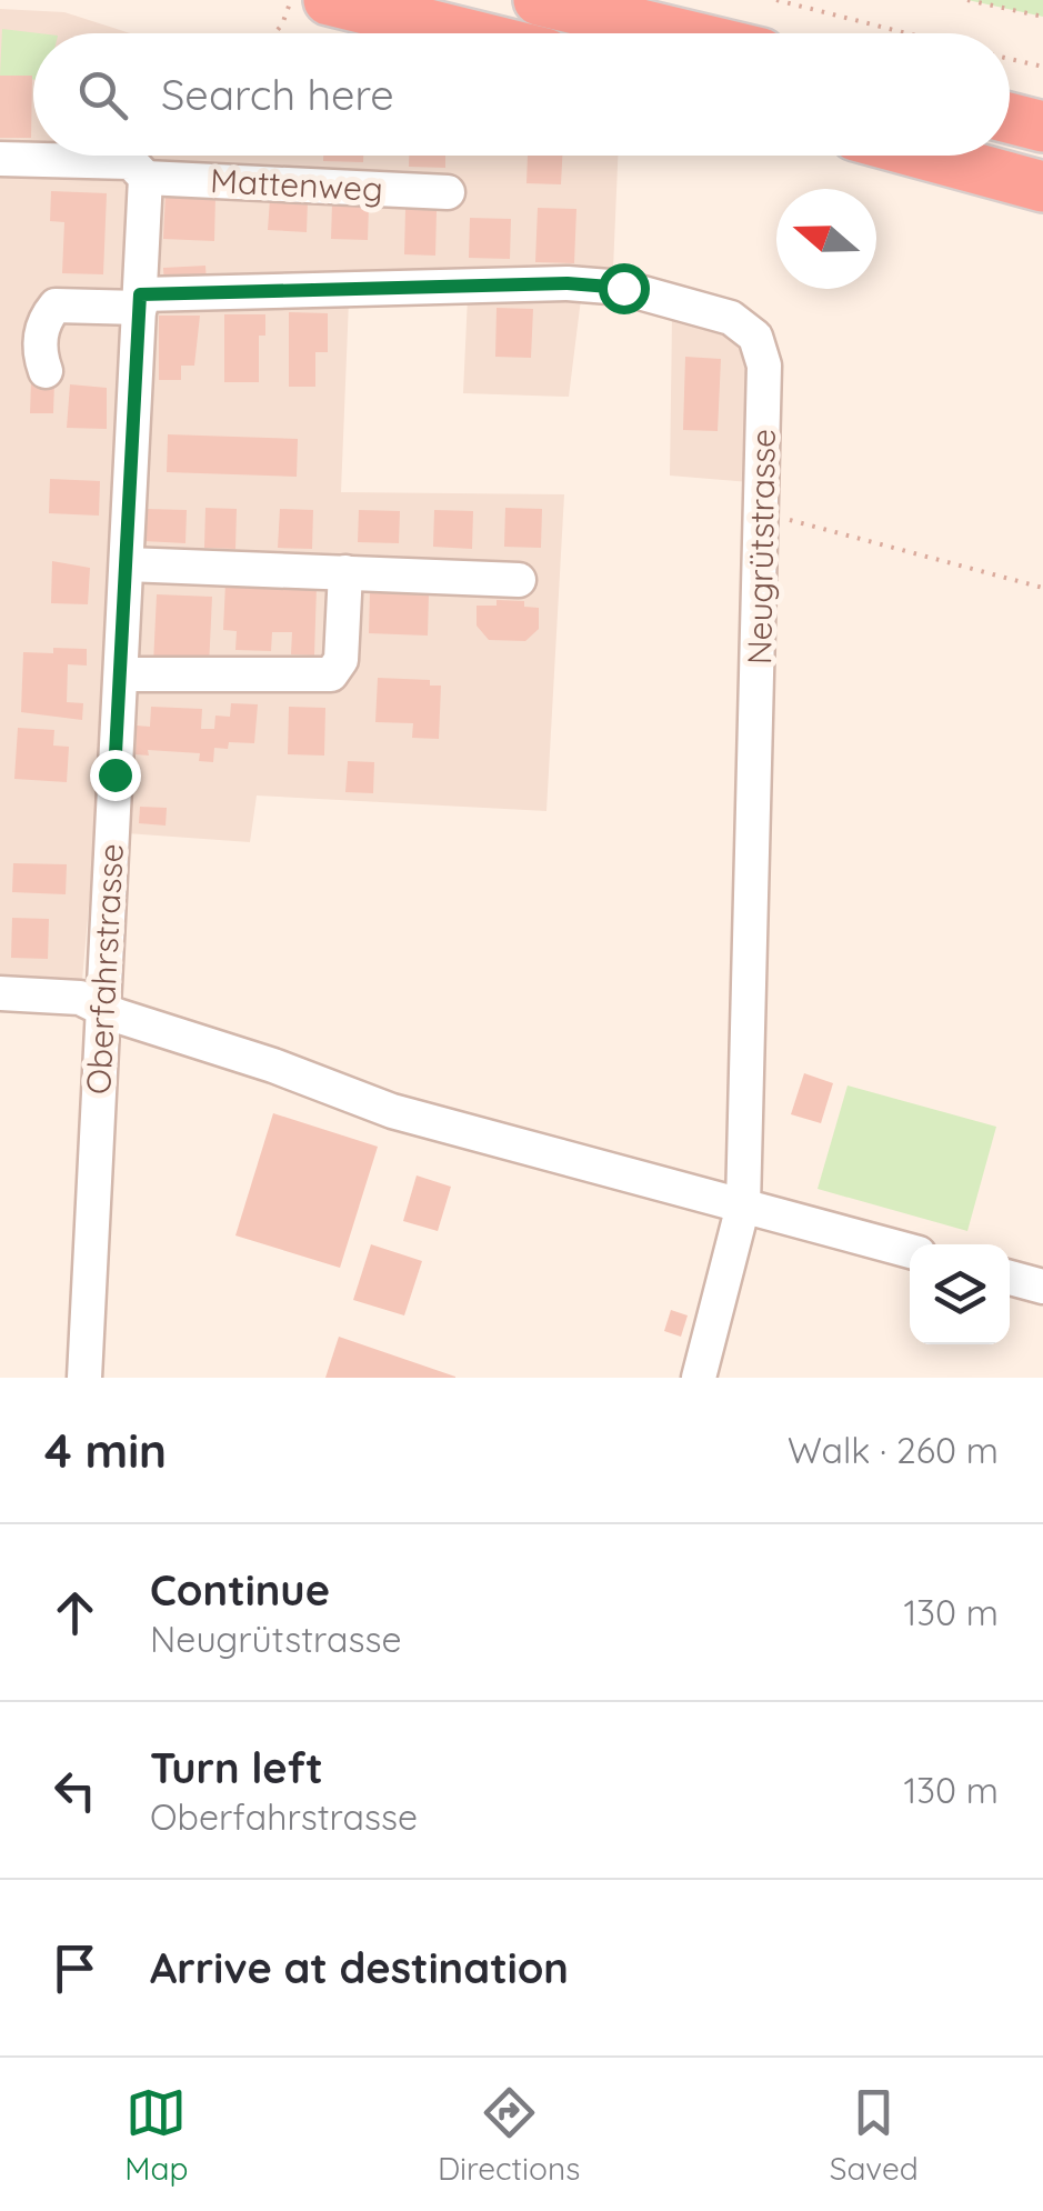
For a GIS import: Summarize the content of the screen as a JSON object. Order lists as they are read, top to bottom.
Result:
{
  "streets": {
    "street": ["Mattenweg", "Neugrütstrasse", "Oberfahrstrasse"]
  },
  "crossings": [
    ["Mattenweg", "Oberfahrstrasse"],
    ["Neugrütstrasse", "Oberfahrstrasse"]
  ],
  "north": "left",
  "page": {
    "search": "Search here",
    "heading": ["4 min", "Walk · 260 m"],
    "list": [
      ["Continue", "Neugrütstrasse", "130 m"],
      ["Turn left", "Oberfahrstrasse", "130 m"],
      "Arrive at destination"
    ],
    "nav": ["Map", "Directions", "Saved"]
  }
}
